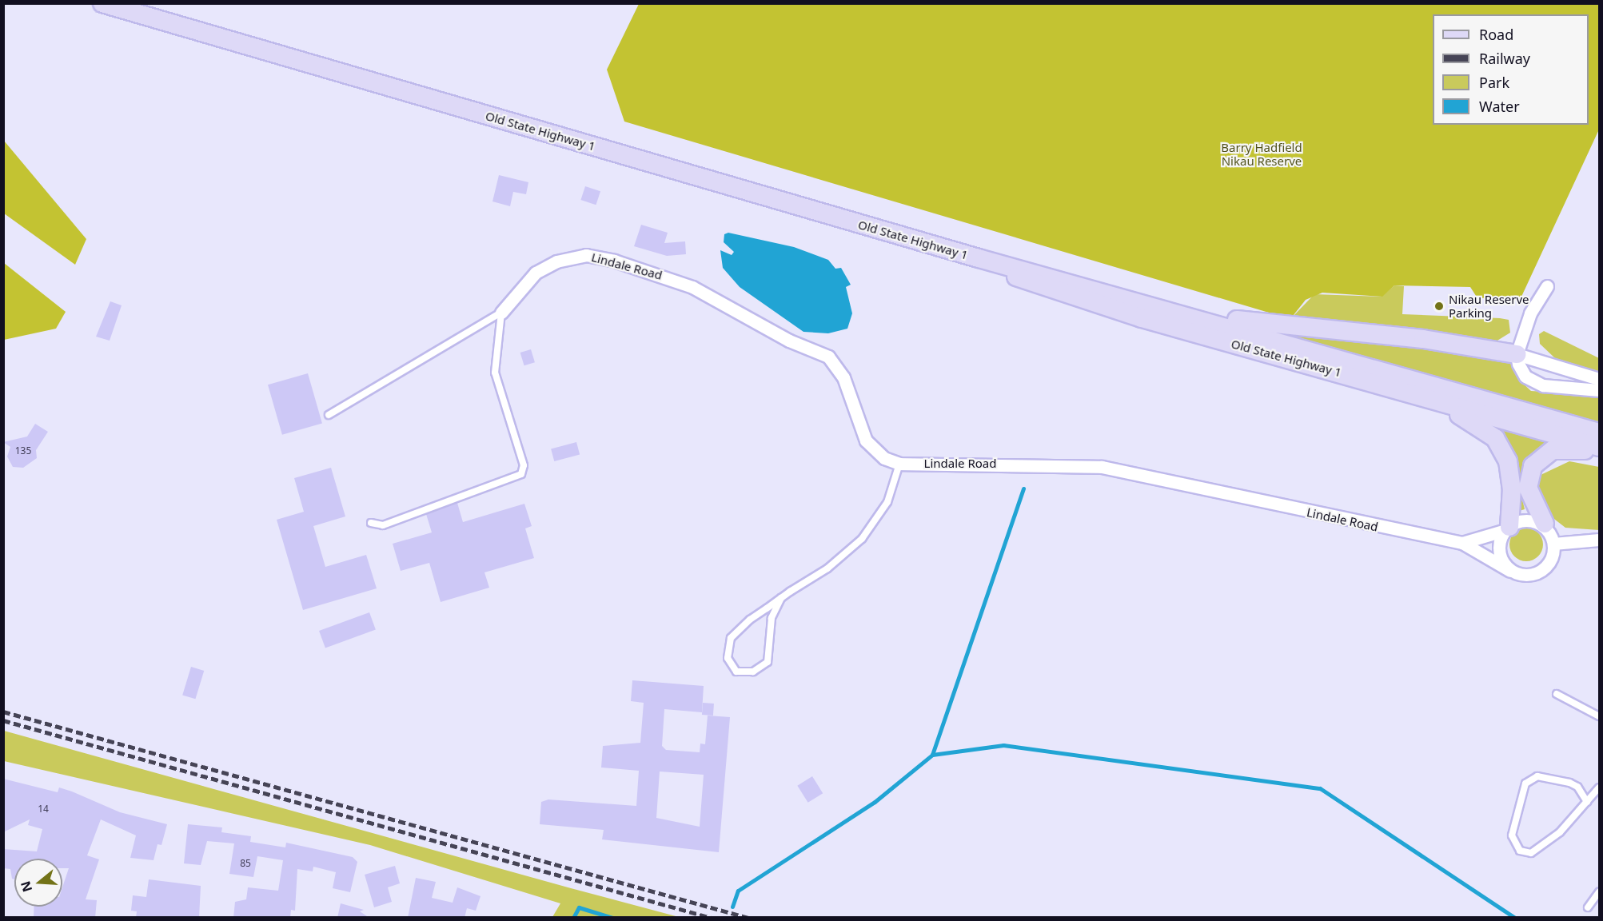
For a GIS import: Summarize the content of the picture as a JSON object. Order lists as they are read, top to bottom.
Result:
{
  "streets": {
    "main road": ["Old State Highway 1"],
    "street": ["Lindale Road"]
  },
  "parks": ["Barry Hadfield Nikau Reserve"],
  "places": ["Nikau Reserve Parking"],
  "house_numbers": ["135", "14", "85"],
  "legend": [
    "Road",
    "Railway",
    "Park",
    "Water"
  ],
  "north": "left"
}
